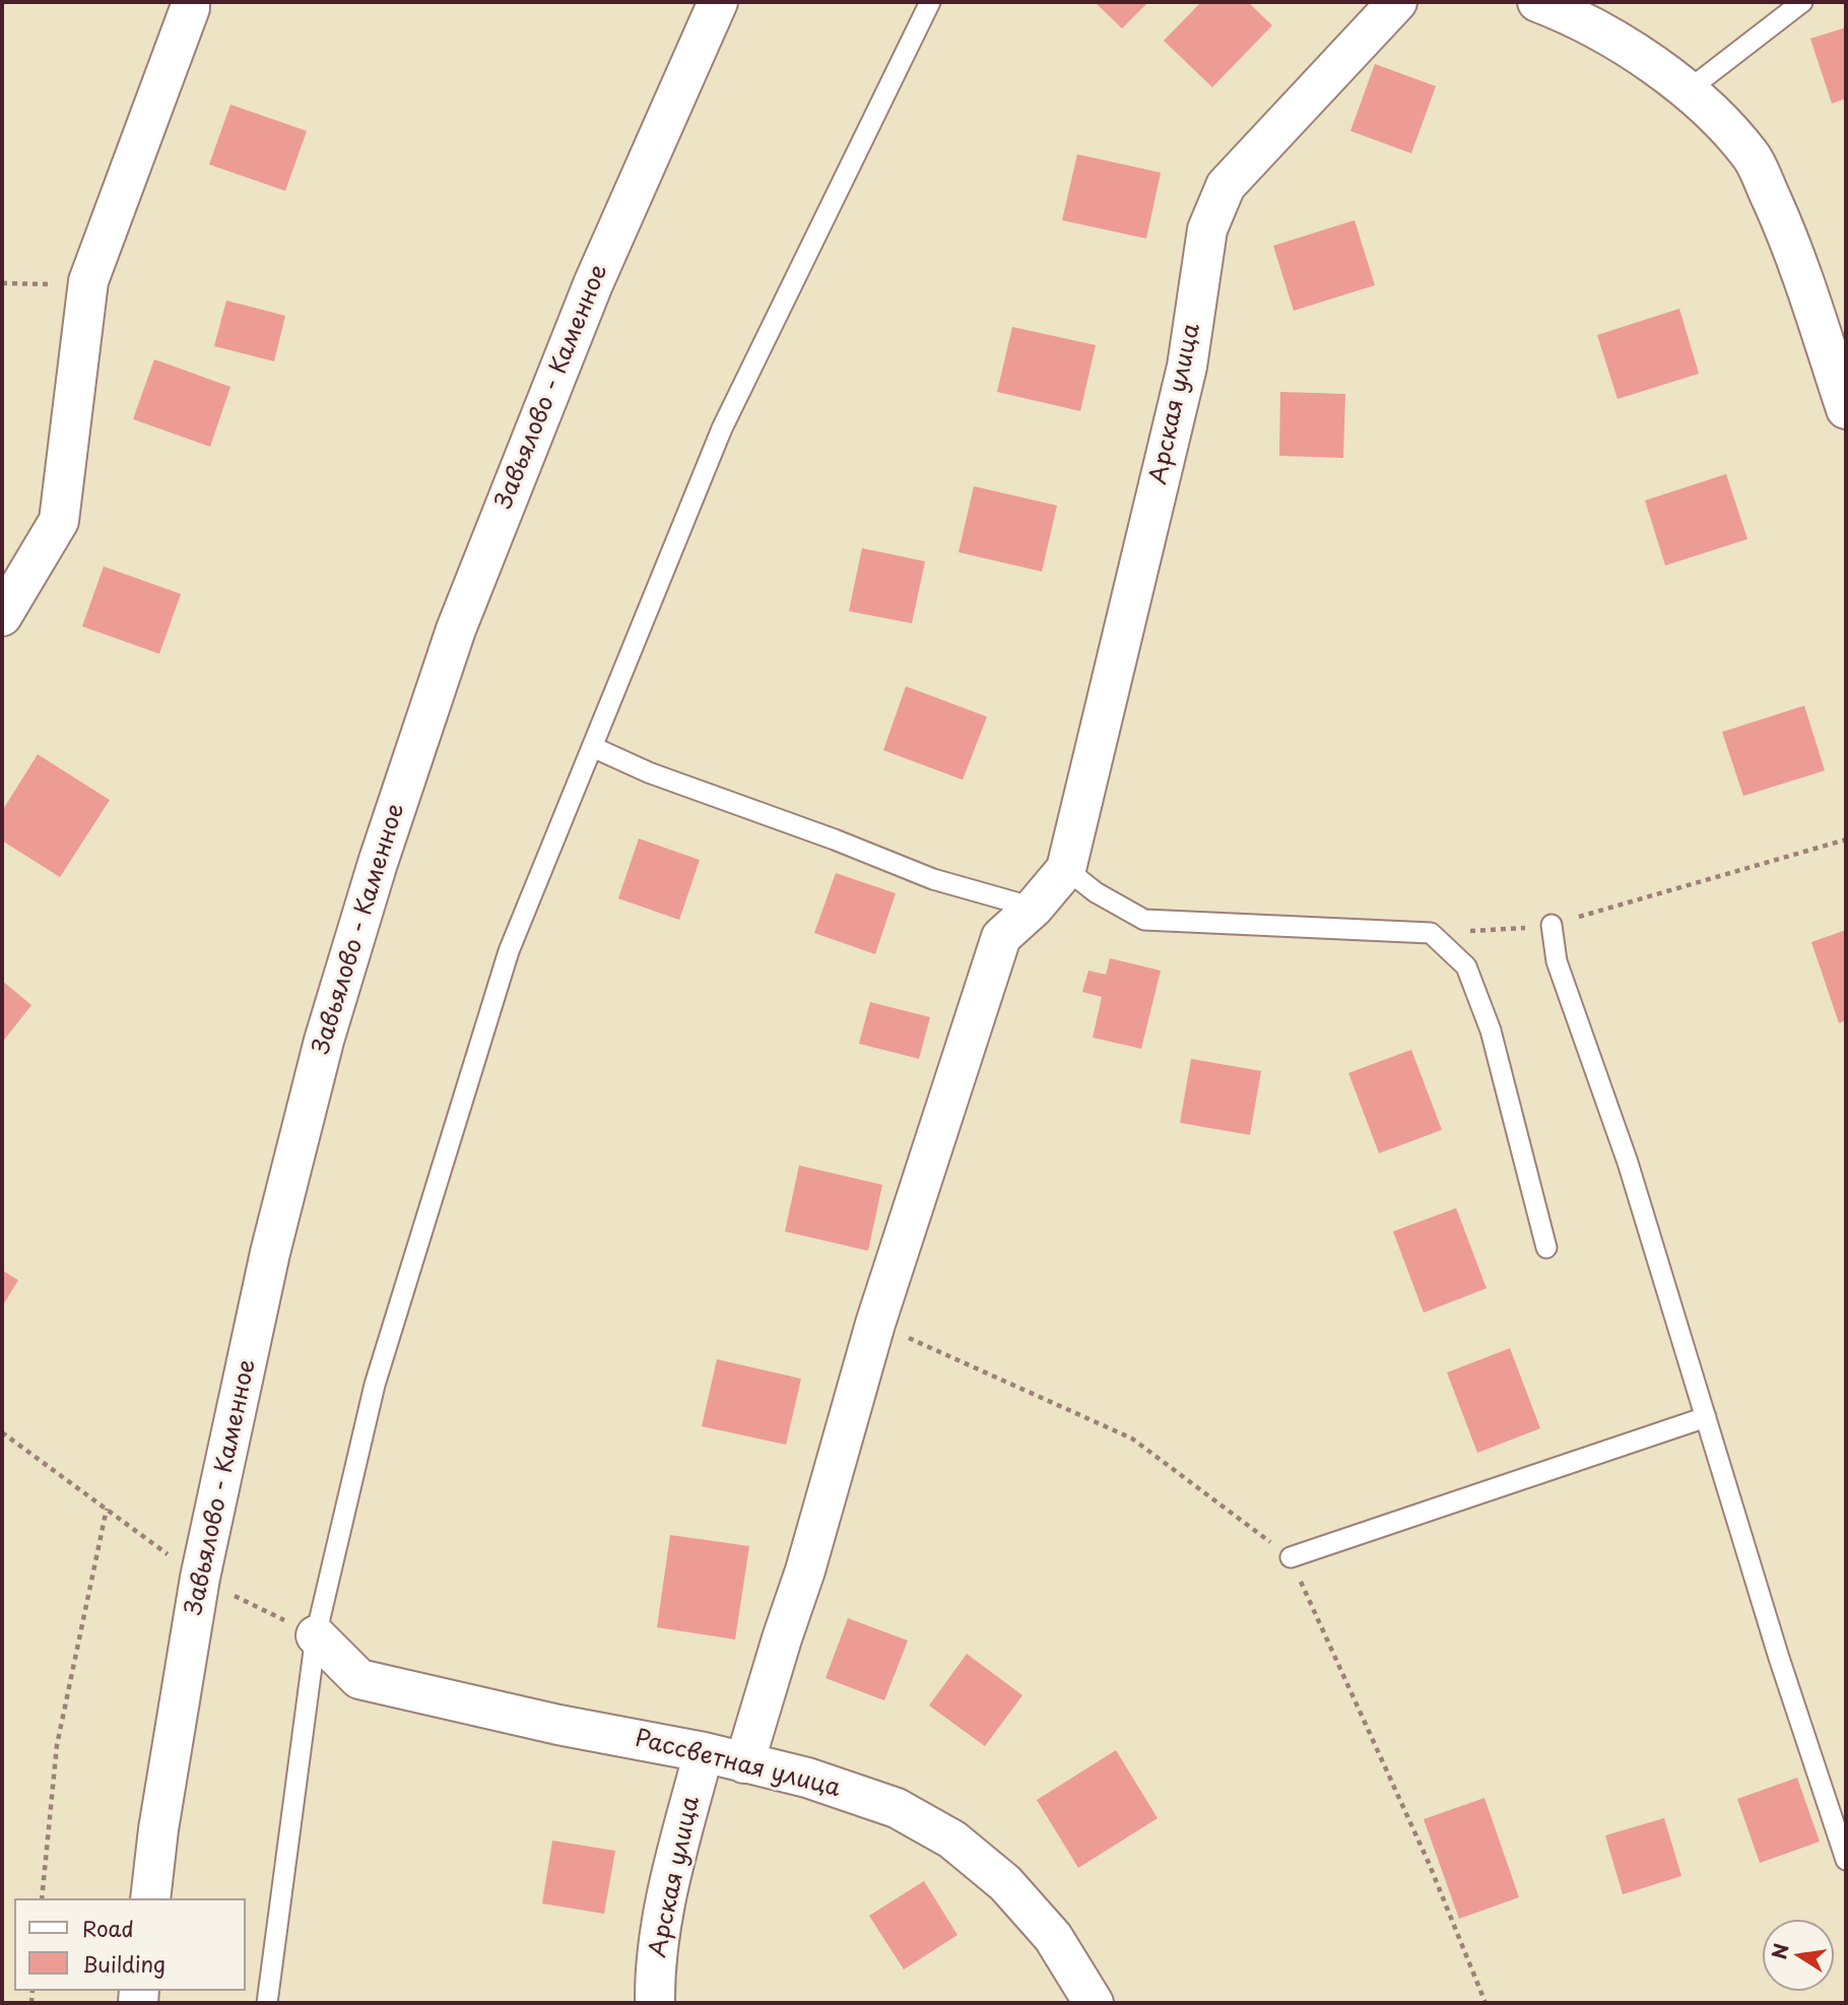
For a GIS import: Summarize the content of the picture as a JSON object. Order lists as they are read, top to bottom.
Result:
{
  "streets": {
    "street": ["Завьялово - Каменное", "Арская улица", "Рассветная улица"]
  },
  "crossings": [
    ["Арская улица", "Рассветная улица"]
  ],
  "legend": ["Road", "Building"],
  "north": "left"
}
